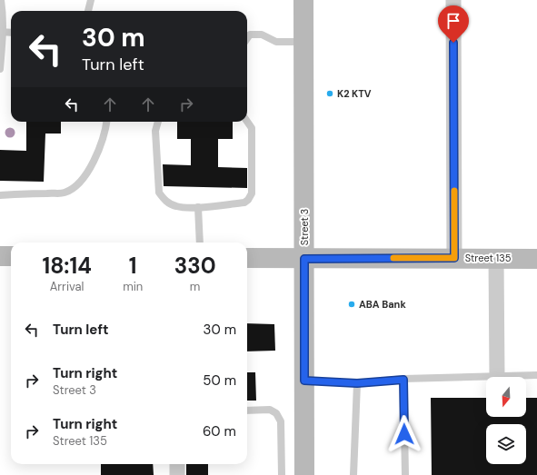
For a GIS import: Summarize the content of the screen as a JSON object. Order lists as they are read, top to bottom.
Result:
{
  "streets": {
    "street": ["Street 3", "Street 135"]
  },
  "crossings": [
    ["Street 3", "Street 135"]
  ],
  "places": ["K2 KTV", "ABA Bank"],
  "north": "bottom",
  "page": {
    "turn": ["30 m", "Turn left"],
    "eta": [
      "18:14",
      "Arrival",
      "1",
      "min",
      "330",
      "m"
    ],
    "list": [
      {
        "name": "Turn left",
        "value": "30 m"
      },
      {
        "name": "Turn right",
        "note": "Street 3",
        "value": "50 m"
      },
      {
        "name": "Turn right",
        "note": "Street 135",
        "value": "60 m"
      }
    ]
  }
}
